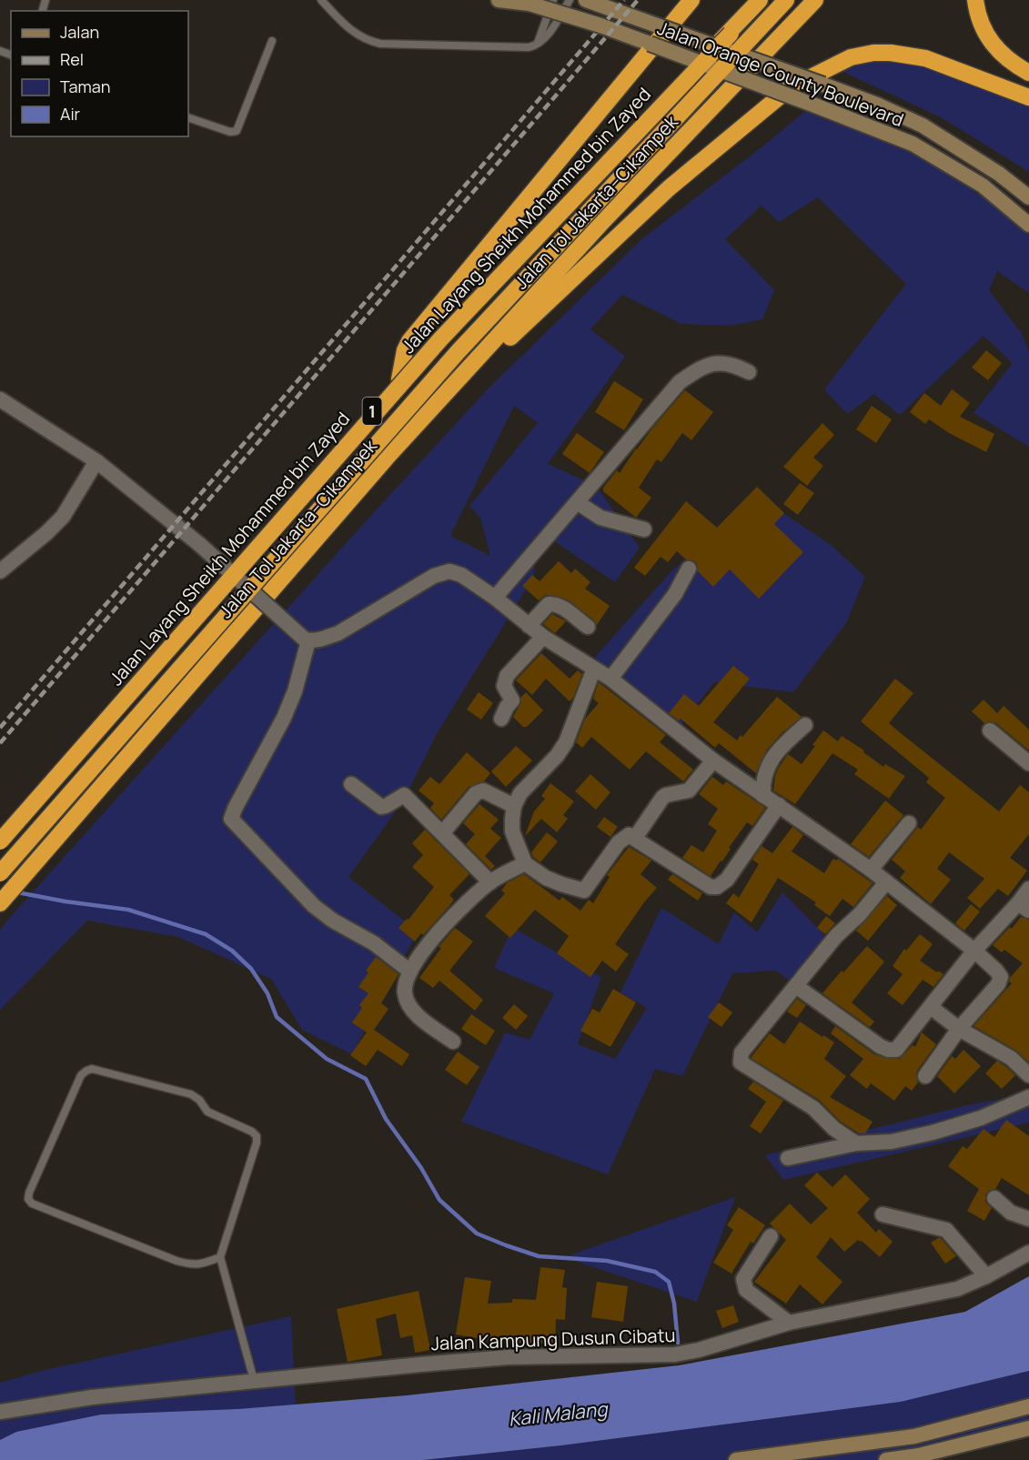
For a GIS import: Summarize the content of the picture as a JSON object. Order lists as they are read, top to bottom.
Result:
{
  "streets": {
    "highway": ["Jalan Tol Jakarta–Cikampek", "Jalan Layang Sheikh Mohammed bin Zayed", "1"],
    "main road": ["Jalan Orange County Boulevard"],
    "street": ["Jalan Kampung Dusun Cibatu"]
  },
  "crossings": [
    ["Jalan Tol Jakarta–Cikampek", "Jalan Layang Sheikh Mohammed bin Zayed"]
  ],
  "water": ["Kali Malang"],
  "legend": [
    "Jalan",
    "Rel",
    "Taman",
    "Air"
  ]
}
